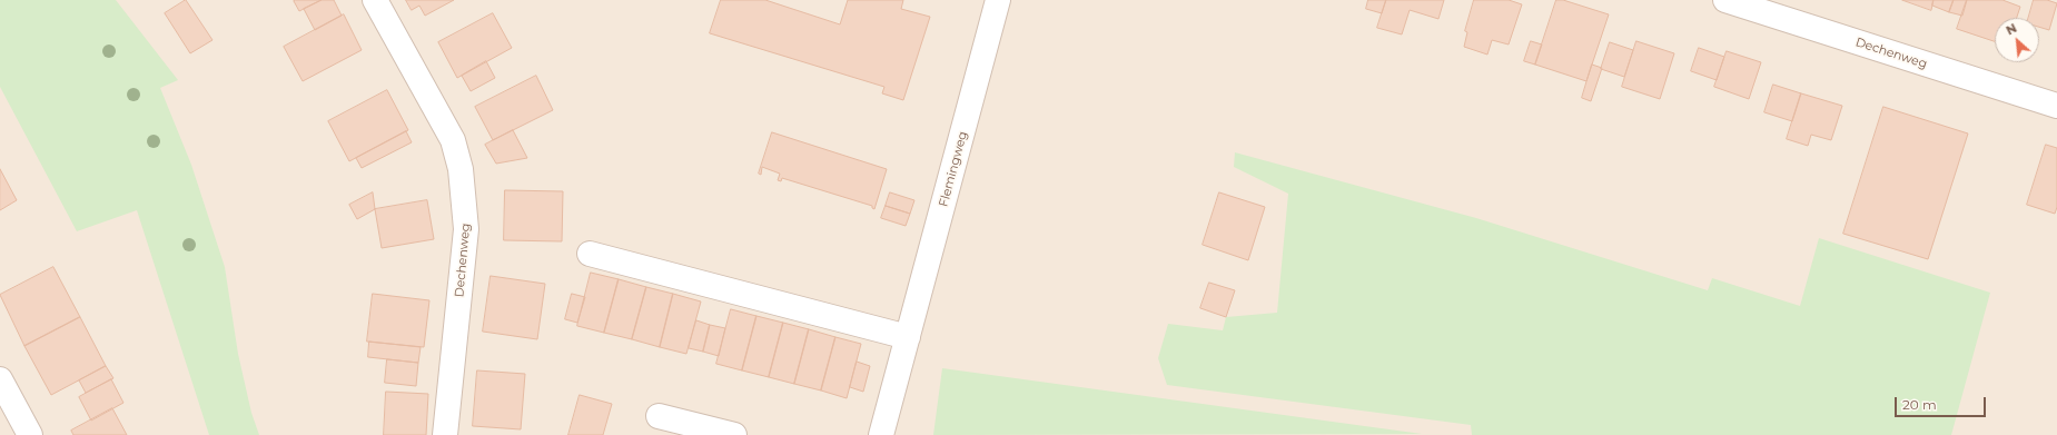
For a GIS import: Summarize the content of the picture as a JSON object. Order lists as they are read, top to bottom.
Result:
{
  "streets": {
    "street": ["Dechenweg", "Flemingweg"]
  },
  "scale_bar": "20 m",
  "north": "top left"
}
